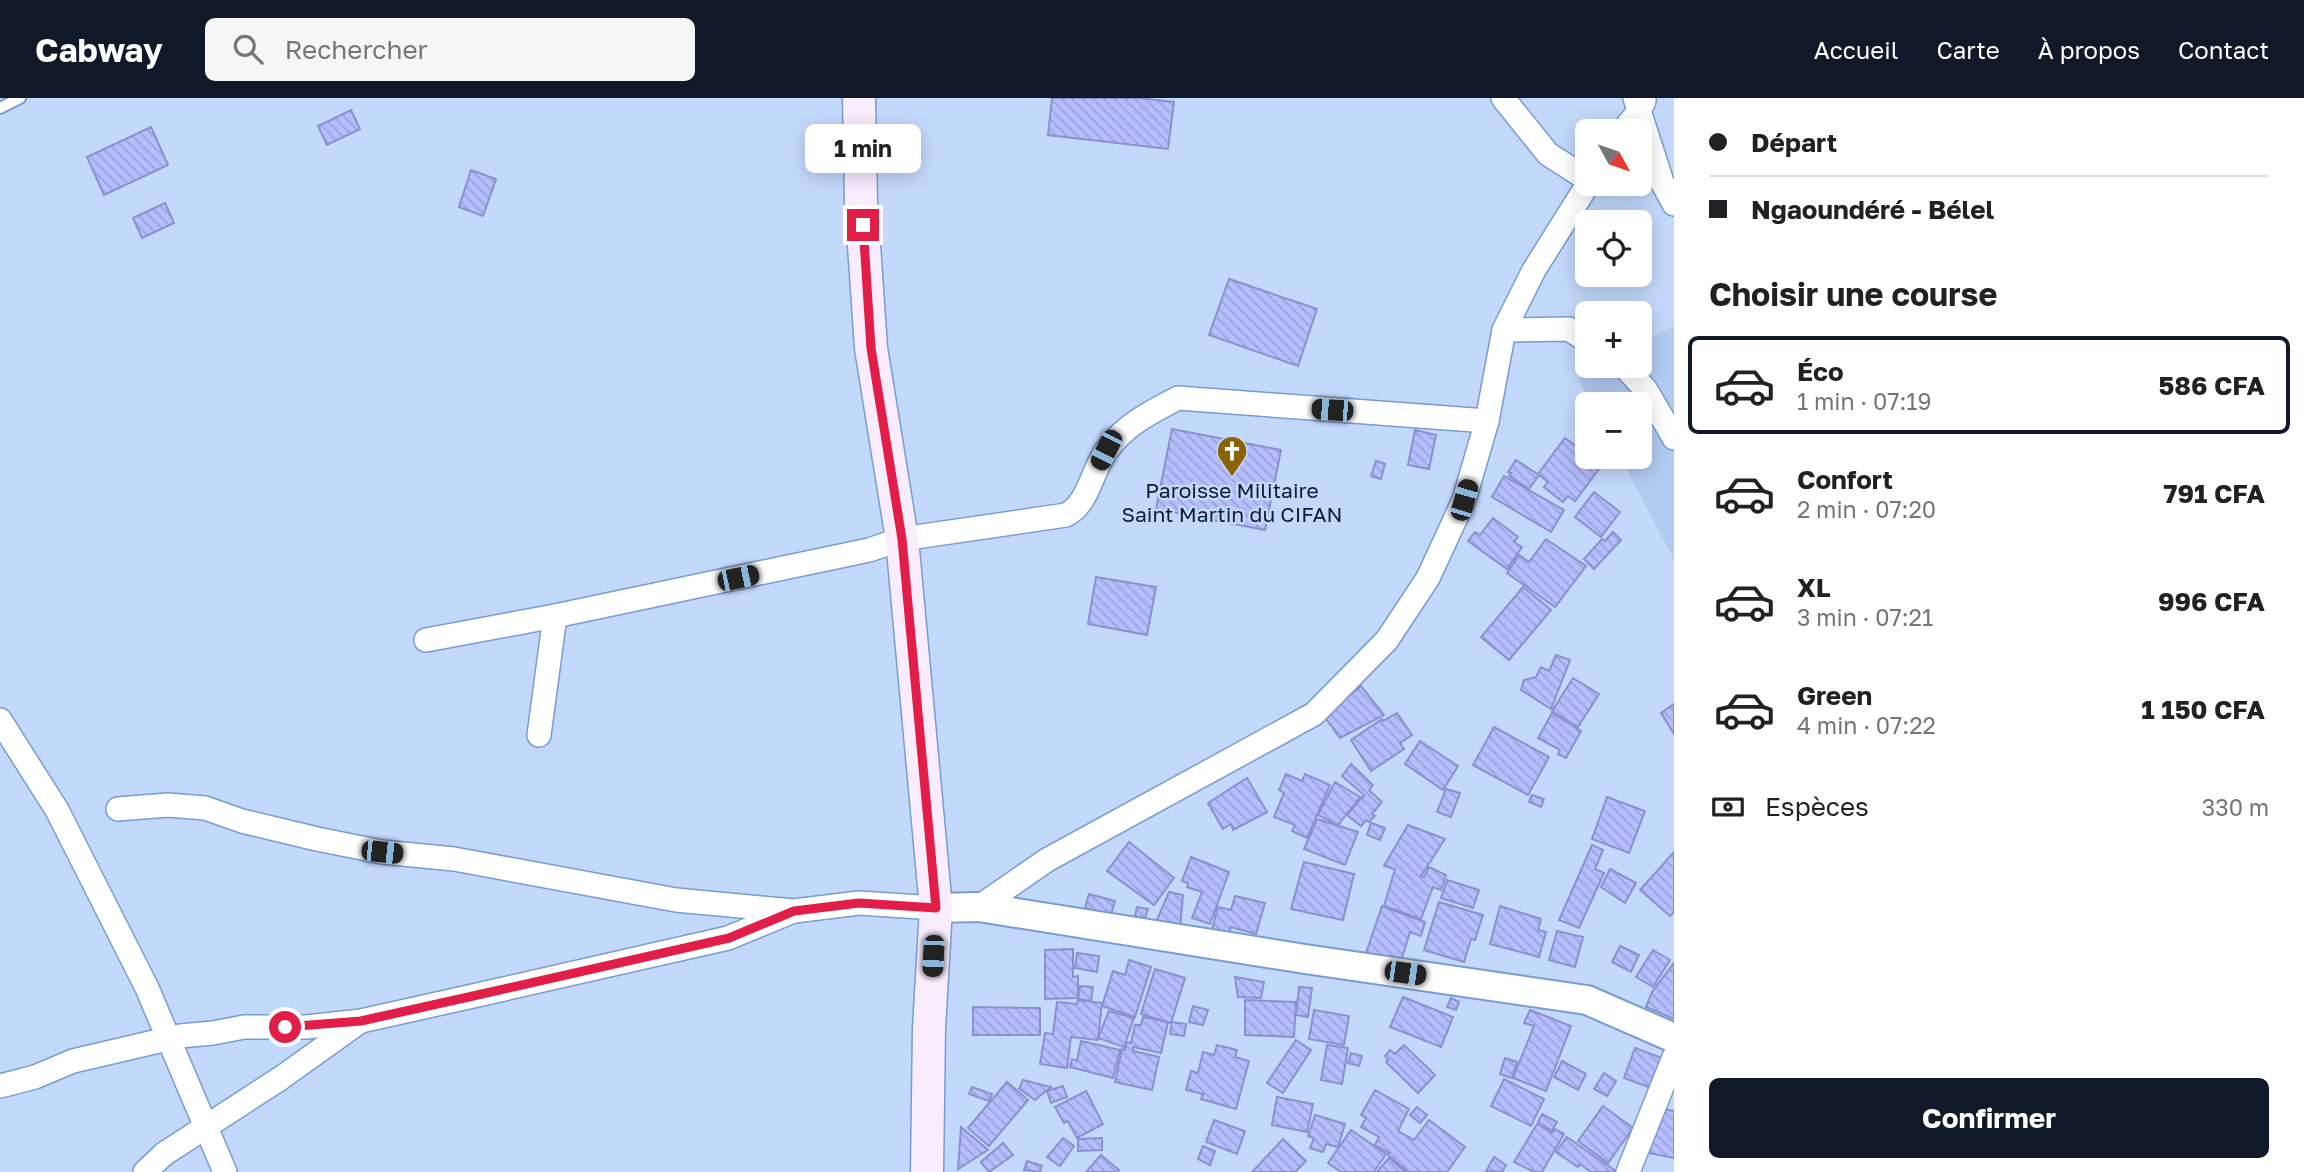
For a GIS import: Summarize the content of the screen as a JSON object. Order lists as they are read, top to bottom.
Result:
{
  "places": {
    "church": ["Paroisse Militaire Saint Martin du CIFAN"]
  },
  "north": "bottom right",
  "page": {
    "header": "Cabway",
    "search": "Rechercher",
    "nav": [
      "Accueil",
      "Carte",
      "À propos",
      "Contact"
    ],
    "banner": ["Départ", "Ngaoundéré - Bélel"],
    "map_buttons": ["+", "−"],
    "bubble": "1 min",
    "heading": "Choisir une course",
    "list": [
      {
        "name": "Éco",
        "note": "1 min · 07:19",
        "value": "586 CFA"
      },
      {
        "name": "Confort",
        "note": "2 min · 07:20",
        "value": "791 CFA"
      },
      {
        "name": "XL",
        "note": "3 min · 07:21",
        "value": "996 CFA"
      },
      {
        "name": "Green",
        "note": "4 min · 07:22",
        "value": "1 150 CFA"
      }
    ],
    "pay": ["Espèces", "330 m"],
    "buttons": "Confirmer"
  }
}
